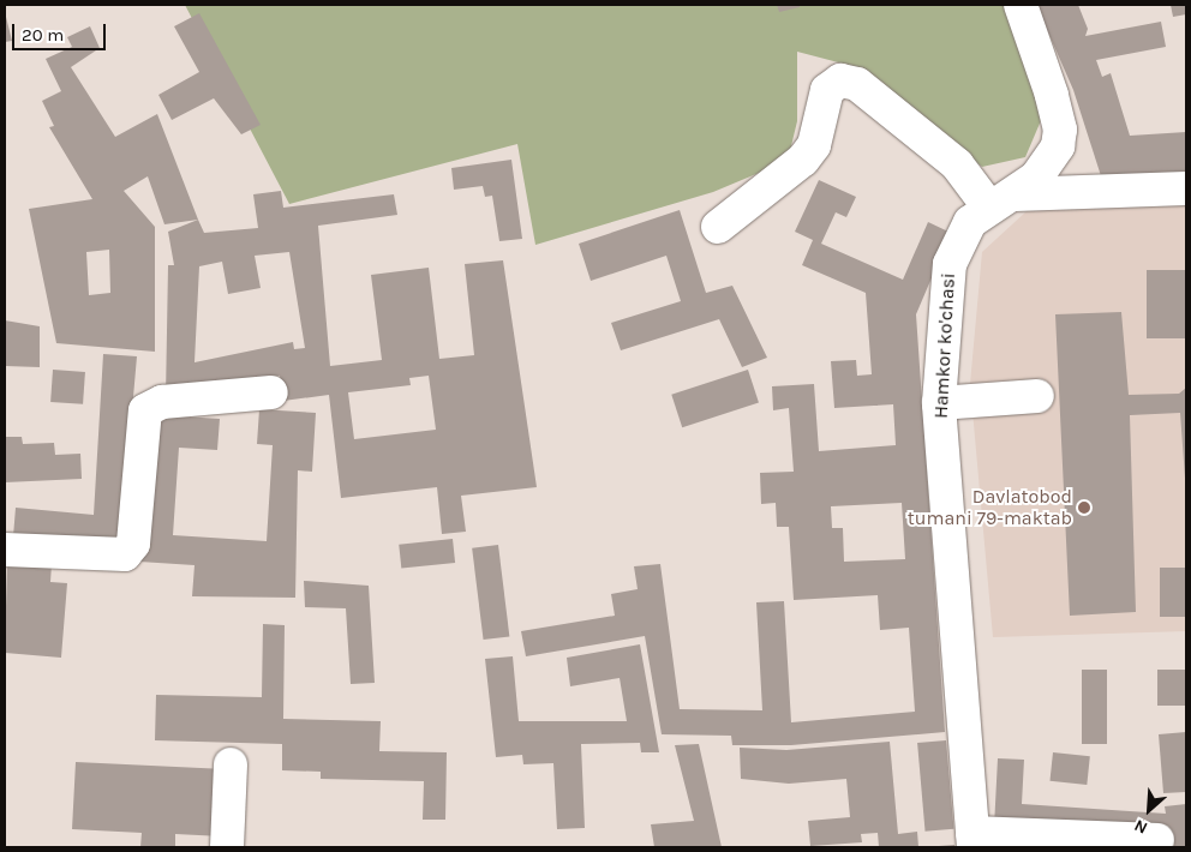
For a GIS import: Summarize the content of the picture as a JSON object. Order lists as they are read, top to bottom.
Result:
{
  "streets": {
    "street": ["Hamkor ko'chasi"]
  },
  "places": ["Davlatobod tumani 79-maktab"],
  "scale_bar": "20 m",
  "north": "bottom left"
}
